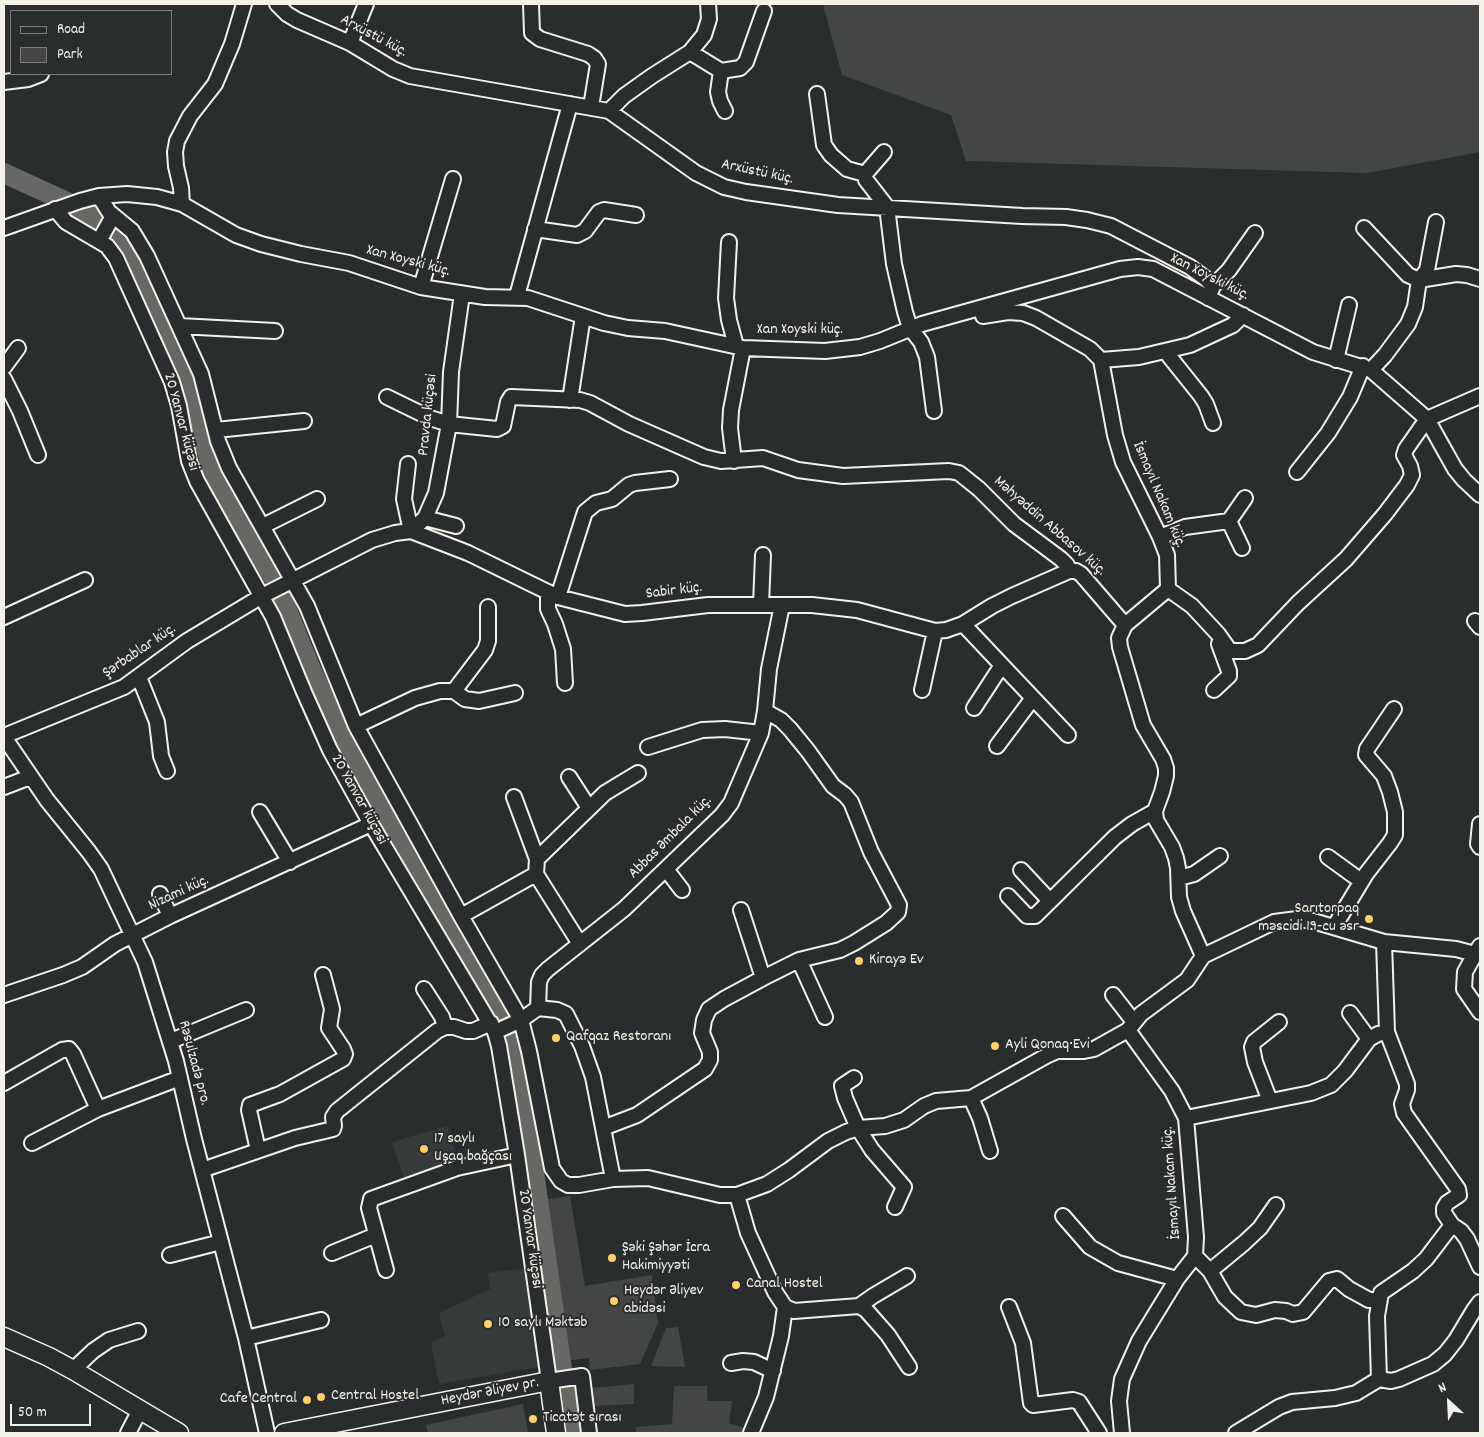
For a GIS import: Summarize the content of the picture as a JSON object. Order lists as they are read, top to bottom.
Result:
{
  "streets": {
    "main road": ["20 Yanvar küçəsi", "Heydər Əliyev pr."],
    "street": [
      "Arxüstü küç.",
      "Xan Xoyski küç.",
      "Pravda küçəsi",
      "İsmayıl Nakam küç.",
      "Məhyəddin Abbasov küç.",
      "Sabir küç.",
      "Şərbablar küç.",
      "Abbas Əmbala küç.",
      "Nizami küç.",
      "Rəsulzadə pro."
    ]
  },
  "crossings": [
    ["Arxüstü küç.", "Xan Xoyski küç."],
    ["Xan Xoyski küç.", "Pravda küçəsi"],
    ["Xan Xoyski küç.", "20 Yanvar küçəsi"],
    ["Pravda küçəsi", "Məhyəddin Abbasov küç."],
    ["Pravda küçəsi", "Sabir küç."],
    ["20 Yanvar küçəsi", "Şərbablar küç."],
    ["20 Yanvar küçəsi", "Nizami küç."],
    ["20 Yanvar küçəsi", "Heydər Əliyev pr."],
    ["Məhyəddin Abbasov küç.", "Sabir küç."],
    ["Sabir küç.", "Abbas Əmbala küç."],
    ["Şərbablar küç.", "Rəsulzadə pro."],
    ["Nizami küç.", "Rəsulzadə pro."]
  ],
  "places": [
    "Sarıtorpaq məscidi 19-cu əsr",
    "Kirayə Ev",
    "Qafqaz Restoranı",
    "Ayli Qonaq Evi",
    "17 saylı Uşaq bağçası",
    "Şəki Şəhər İcra Hakimiyyəti",
    "Canal Hostel",
    "Heydər Əliyev abidəsi",
    "10 saylı Məktəb",
    "Central Hostel",
    "Cafe Central",
    "Ticatət sırası"
  ],
  "legend": ["Road", "Park"],
  "scale_bar": "50 m",
  "north": "top left"
}
